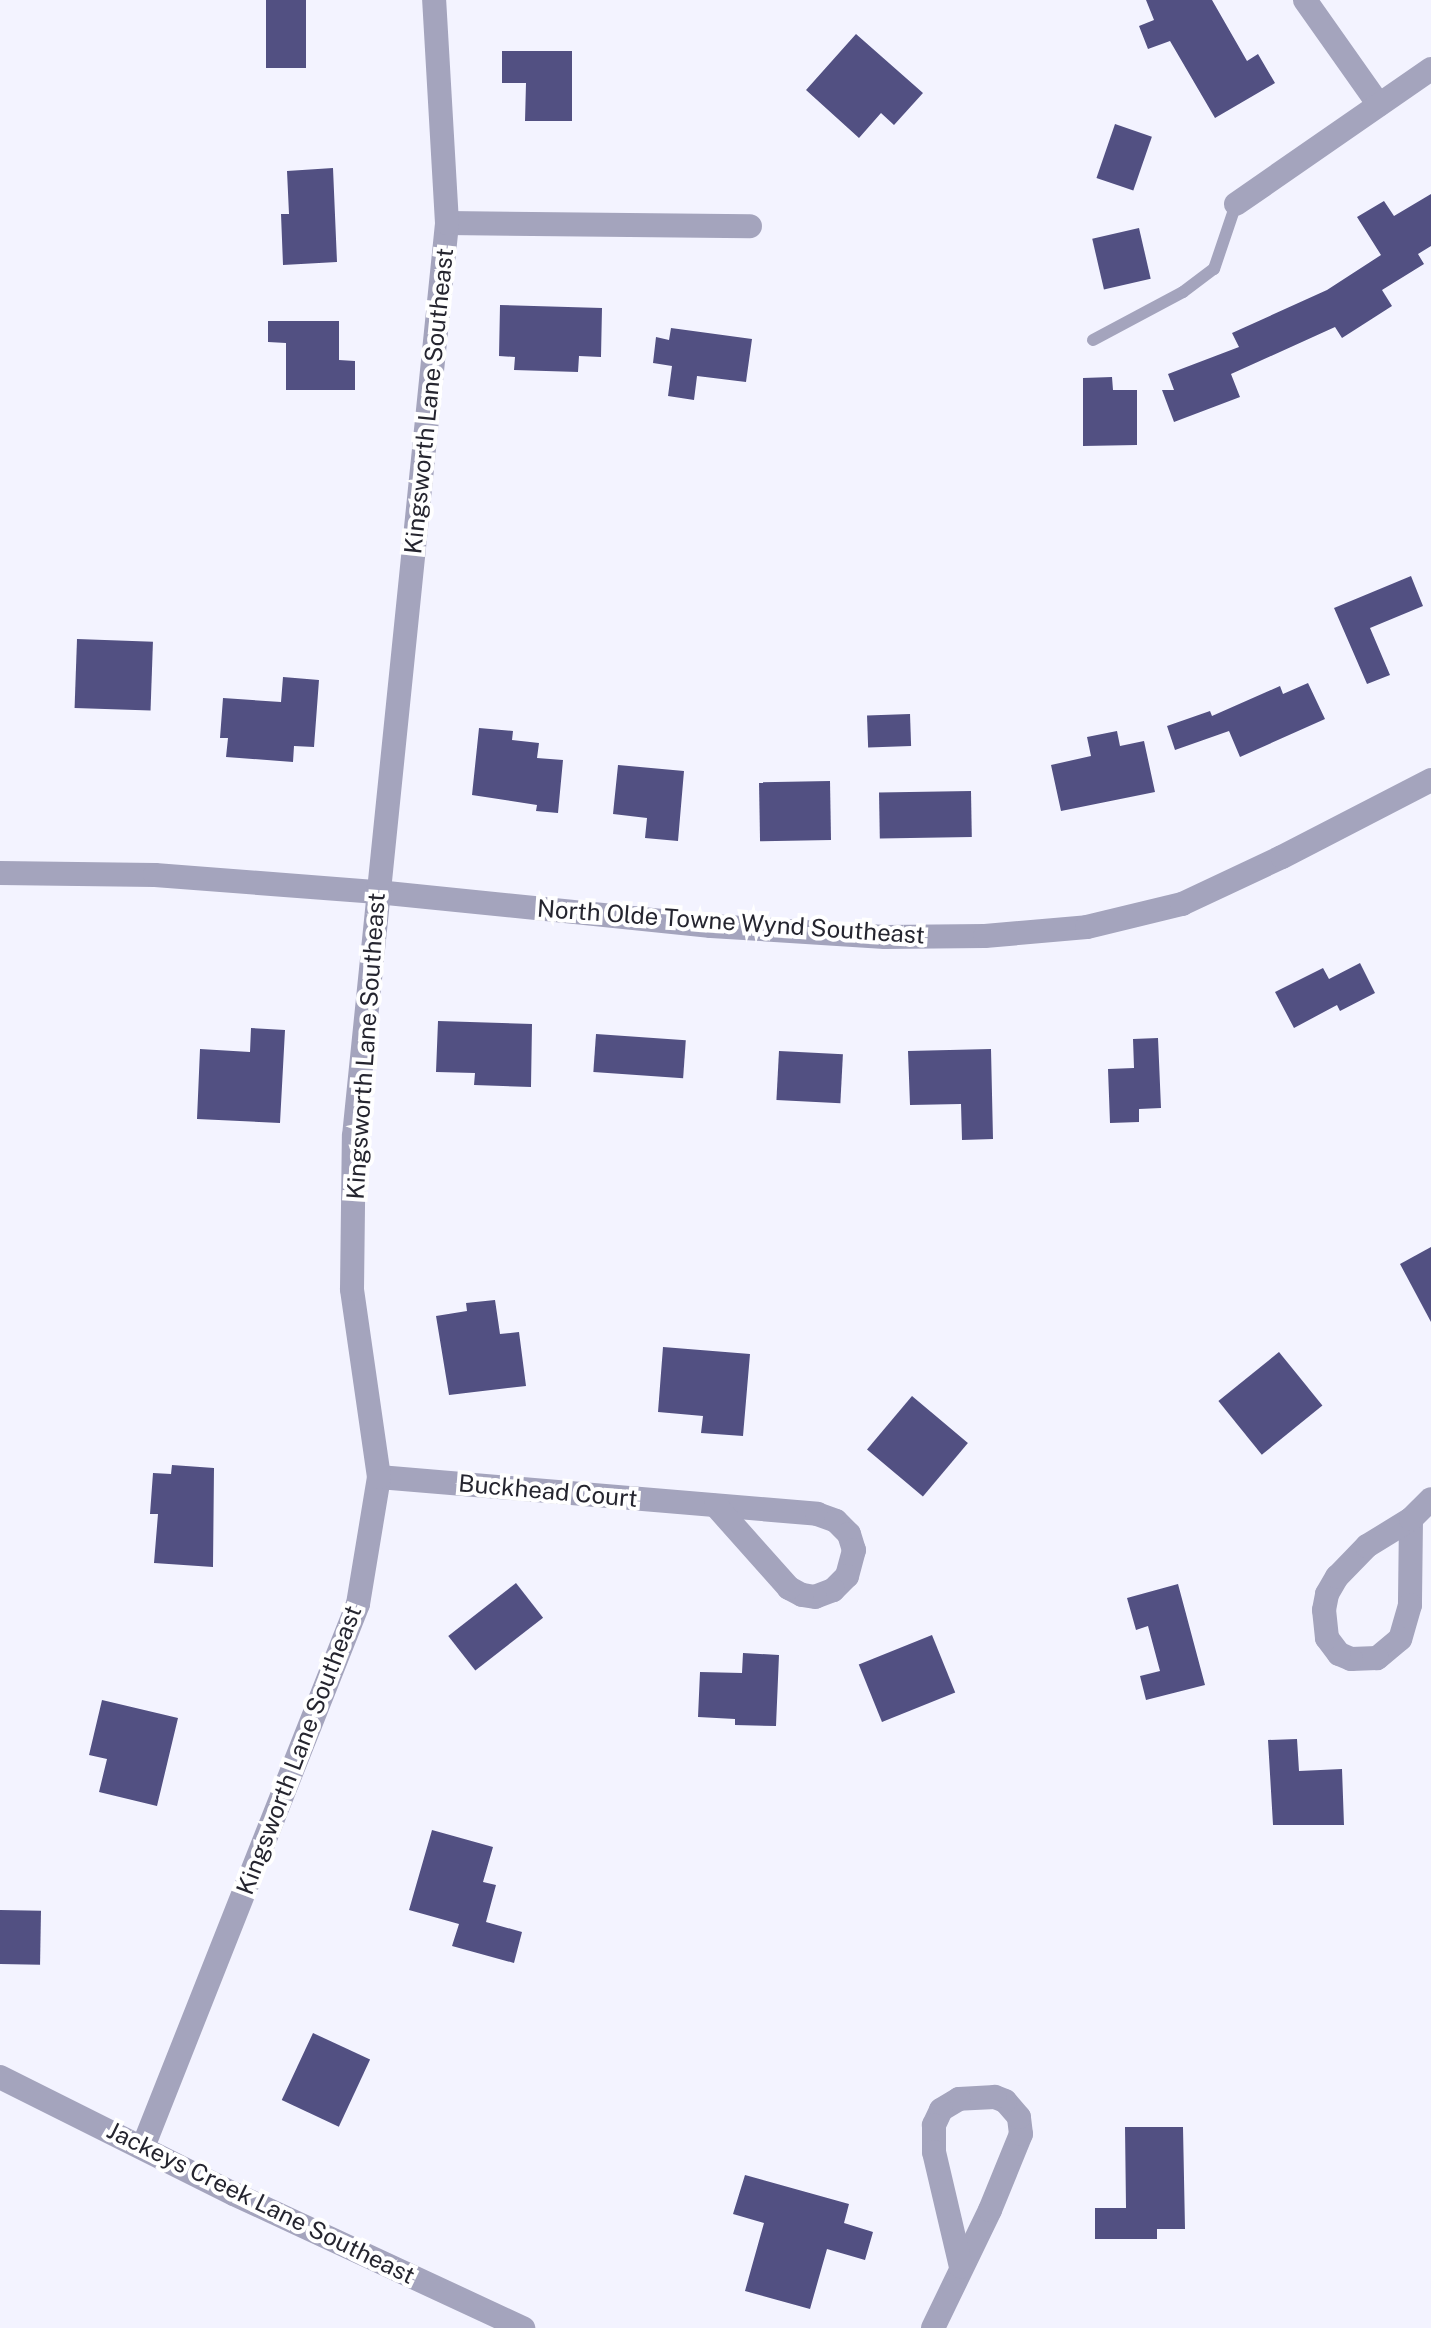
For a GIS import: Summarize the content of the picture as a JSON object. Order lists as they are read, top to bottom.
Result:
{
  "streets": {
    "street": [
      "Kingsworth Lane Southeast",
      "North Olde Towne Wynd Southeast",
      "Buckhead Court",
      "Jackeys Creek Lane Southeast"
    ]
  },
  "crossings": [
    ["Kingsworth Lane Southeast", "North Olde Towne Wynd Southeast"],
    ["Kingsworth Lane Southeast", "Buckhead Court"],
    ["Kingsworth Lane Southeast", "Jackeys Creek Lane Southeast"]
  ]
}
